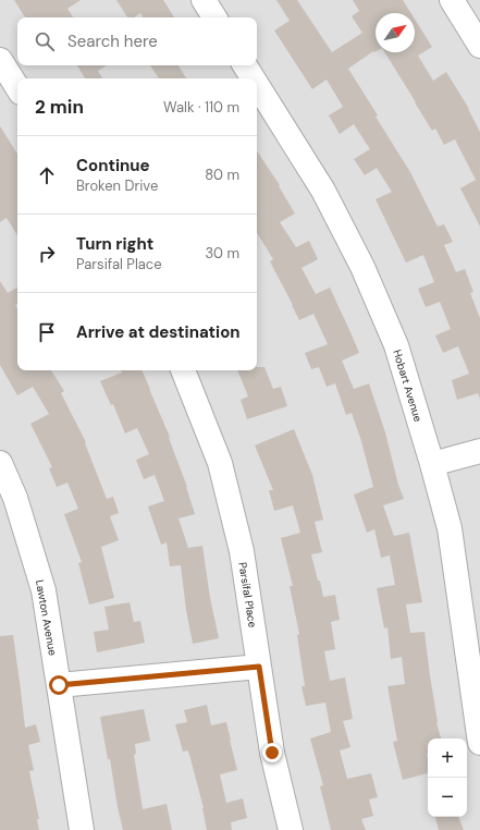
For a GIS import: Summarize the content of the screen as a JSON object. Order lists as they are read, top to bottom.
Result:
{
  "streets": {
    "street": ["Hobart Avenue", "Parsifal Place", "Lawton Avenue"]
  },
  "north": "top right",
  "page": {
    "search": "Search here",
    "heading": ["2 min", "Walk · 110 m"],
    "list": [
      ["Continue", "Broken Drive", "80 m"],
      ["Turn right", "Parsifal Place", "30 m"],
      "Arrive at destination"
    ],
    "map_buttons": ["+", "−"]
  }
}
